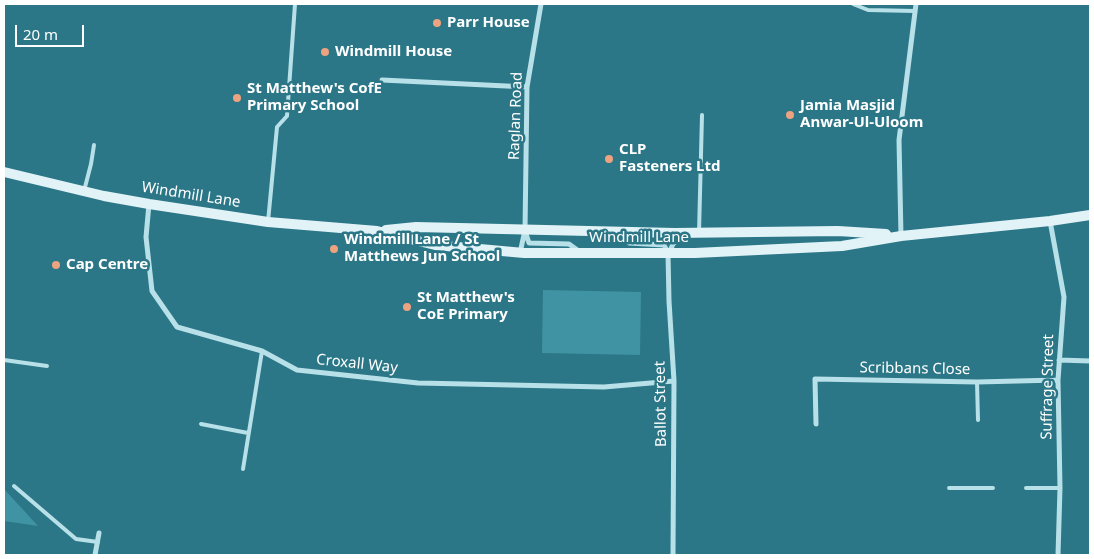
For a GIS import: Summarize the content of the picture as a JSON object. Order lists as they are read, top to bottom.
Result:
{
  "streets": {
    "main road": ["Windmill Lane"],
    "street": [
      "Raglan Road",
      "Croxall Way",
      "Scribbans Close",
      "Suffrage Street",
      "Ballot Street"
    ]
  },
  "crossings": [
    ["Raglan Road", "Windmill Lane"],
    ["Windmill Lane", "Croxall Way"],
    ["Windmill Lane", "Suffrage Street"],
    ["Windmill Lane", "Ballot Street"],
    ["Croxall Way", "Ballot Street"],
    ["Scribbans Close", "Suffrage Street"]
  ],
  "places": [
    "Parr House",
    "Windmill House",
    "St Matthew's CofE Primary School",
    "Jamia Masjid Anwar-Ul-Uloom",
    "CLP Fasteners Ltd",
    "Windmill Lane / St Matthews Jun School",
    "Cap Centre",
    "St Matthew's CoE Primary"
  ],
  "scale_bar": "20 m"
}
